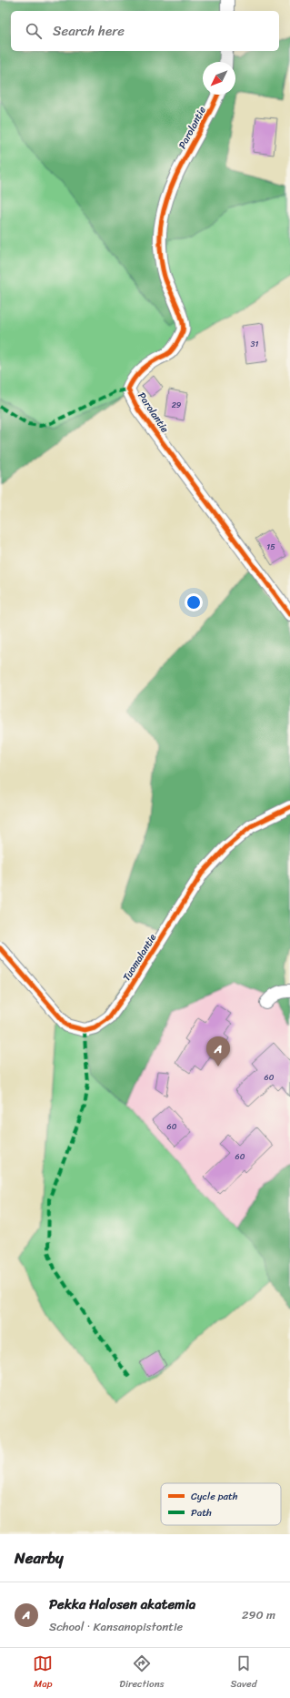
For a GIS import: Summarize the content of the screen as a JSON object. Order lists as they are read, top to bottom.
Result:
{
  "streets": {
    "street": ["Parolantie", "Tuomalantie"]
  },
  "house_numbers": [
    "31",
    "29",
    "15",
    "60",
    "60",
    "60"
  ],
  "legend": ["Cycle path", "Path"],
  "north": "bottom left",
  "page": {
    "search": "Search here",
    "pins": "A",
    "heading": "Nearby",
    "list": [
      {
        "mark": "A",
        "name": "Pekka Halosen akatemia",
        "note": "School · Kansanopistontie",
        "value": "290 m"
      }
    ],
    "nav": ["Map", "Directions", "Saved"]
  }
}
